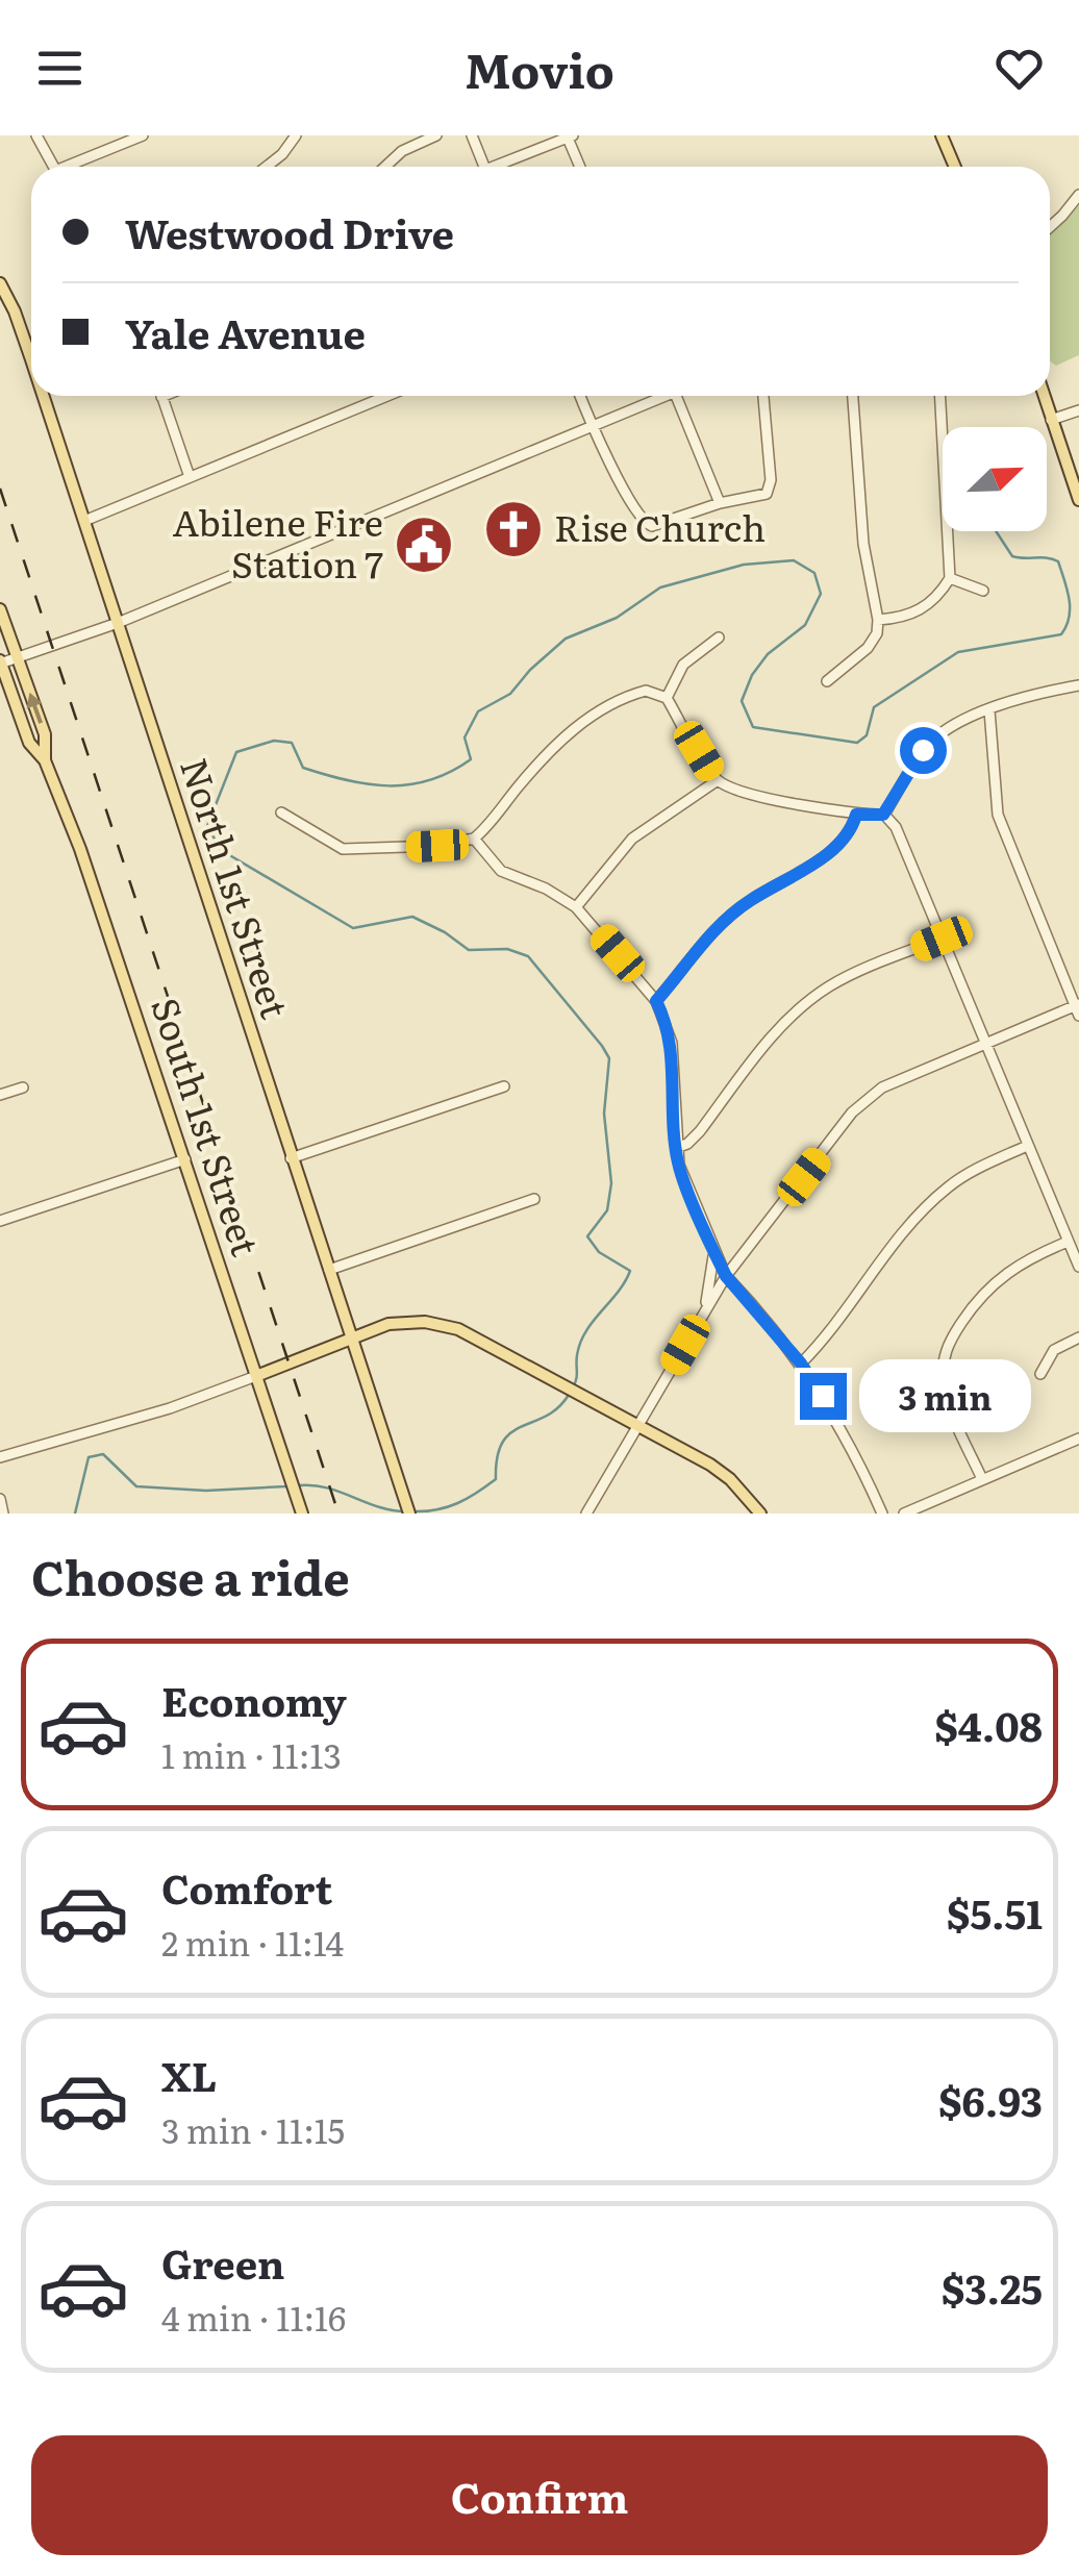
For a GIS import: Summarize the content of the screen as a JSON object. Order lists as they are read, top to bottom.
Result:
{
  "streets": {
    "main road": ["North 1st Street", "South 1st Street"]
  },
  "places": {
    "church": ["Rise Church"],
    "public building": ["Abilene Fire Station 7"]
  },
  "north": "top right",
  "page": {
    "header": "Movio",
    "banner": ["Westwood Drive", "Yale Avenue"],
    "bubble": "3 min",
    "heading": "Choose a ride",
    "list": [
      {
        "name": "Economy",
        "note": "1 min · 11:13",
        "value": "$4.08"
      },
      {
        "name": "Comfort",
        "note": "2 min · 11:14",
        "value": "$5.51"
      },
      {
        "name": "XL",
        "note": "3 min · 11:15",
        "value": "$6.93"
      },
      {
        "name": "Green",
        "note": "4 min · 11:16",
        "value": "$3.25"
      }
    ],
    "buttons": "Confirm"
  }
}
